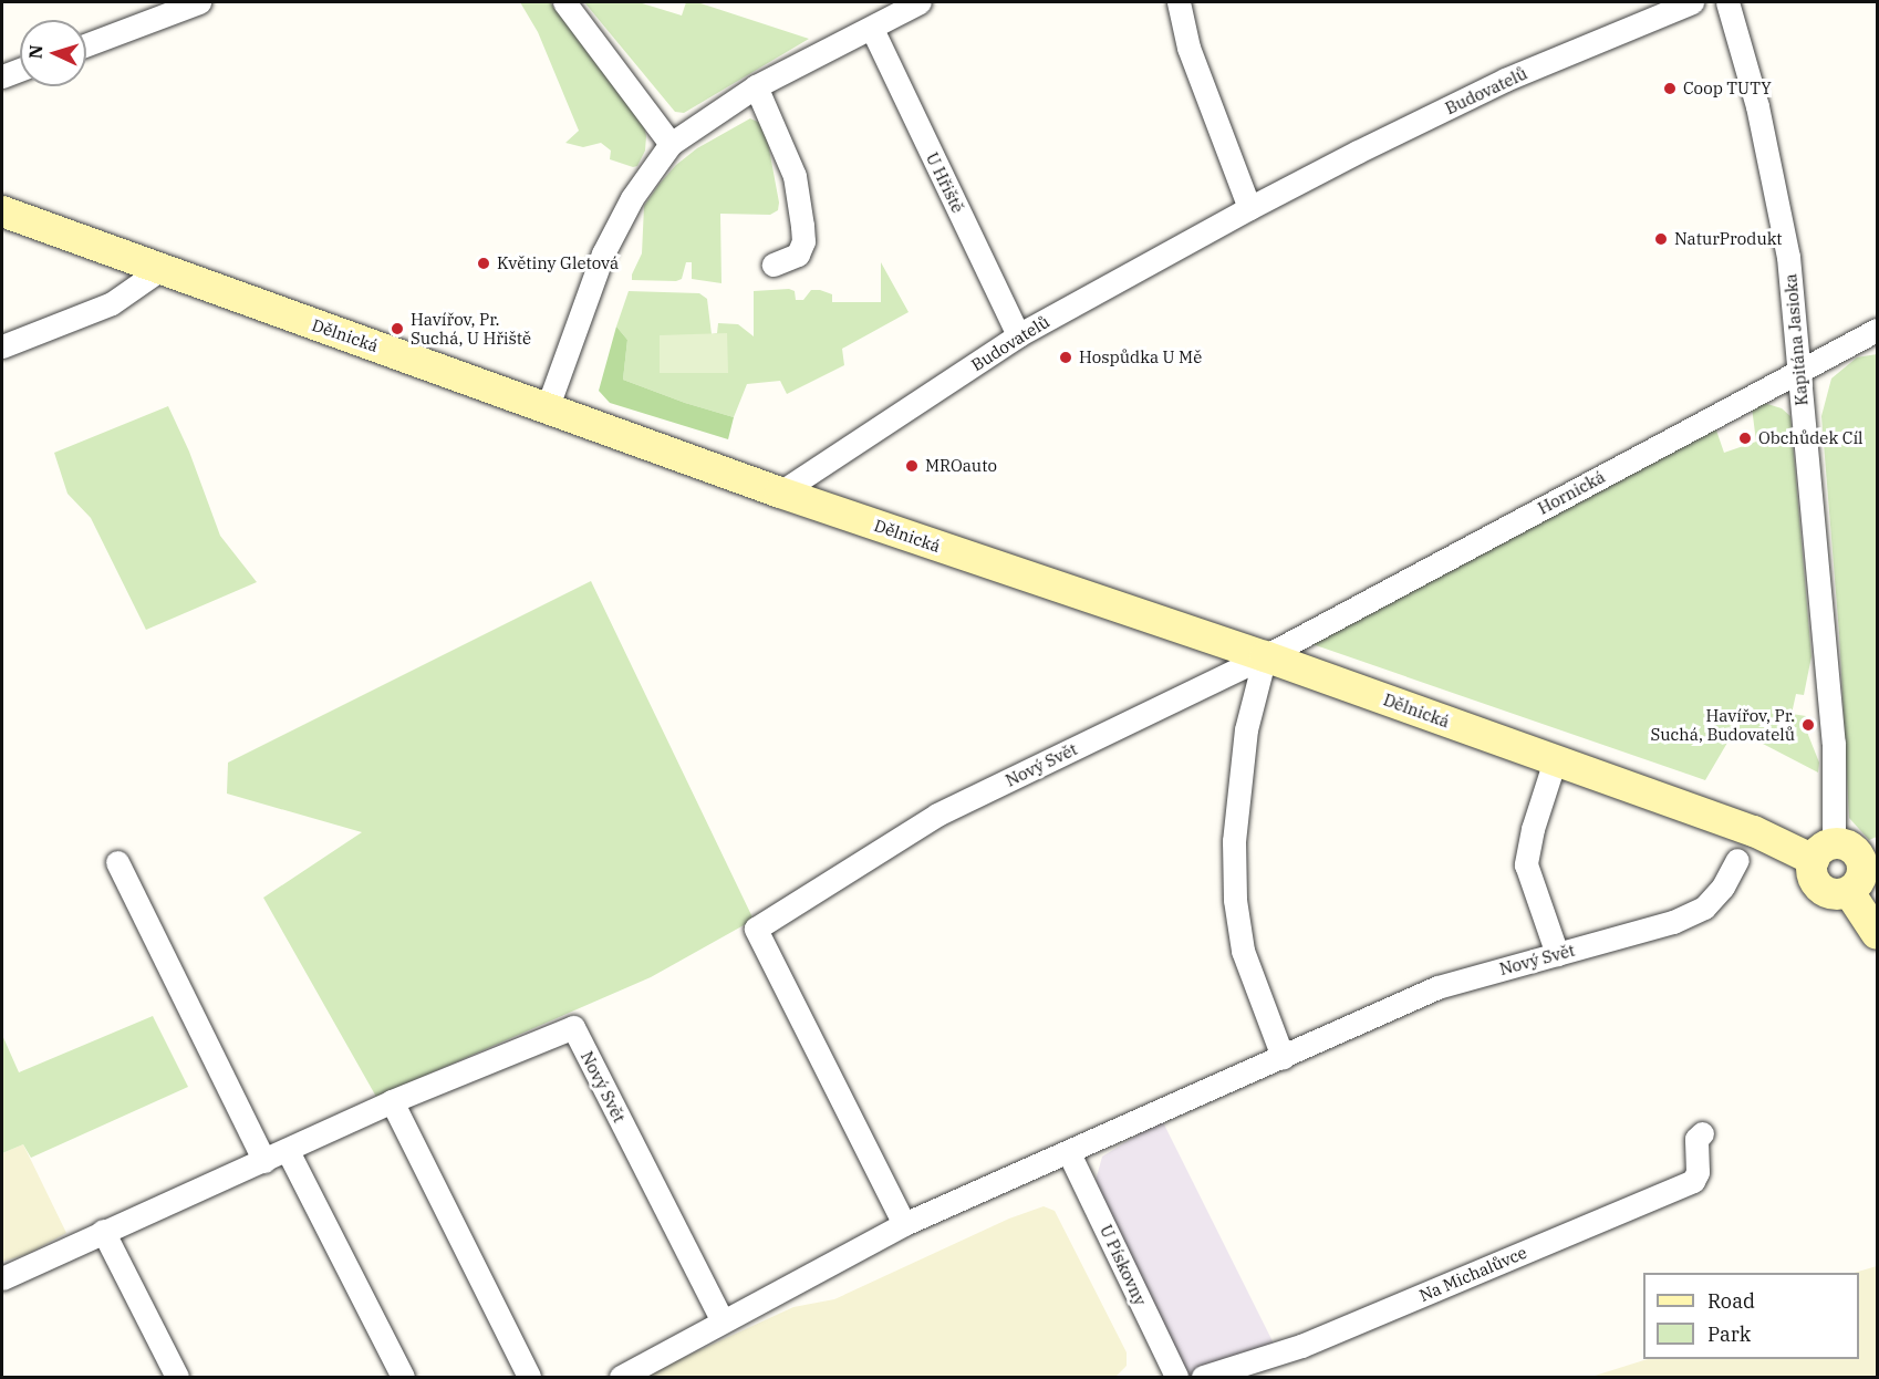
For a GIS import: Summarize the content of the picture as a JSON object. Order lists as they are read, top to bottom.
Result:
{
  "streets": {
    "street": [
      "Budovatelů",
      "U Hřiště",
      "Dělnická",
      "Kapitána Jasioka",
      "Hornická",
      "Nový Svět",
      "U Pískovny",
      "Na Michalůvce"
    ]
  },
  "crossings": [
    ["Budovatelů", "U Hřiště"],
    ["Budovatelů", "Dělnická"],
    ["Dělnická", "Kapitána Jasioka"],
    ["Dělnická", "Hornická"],
    ["Dělnická", "Nový Svět"],
    ["Kapitána Jasioka", "Hornická"],
    ["Hornická", "Nový Svět"],
    ["Nový Svět", "U Pískovny"]
  ],
  "places": [
    "Coop TUTY",
    "NaturProdukt",
    "Květiny Gletová",
    "Havířov, Pr. Suchá, U Hřiště",
    "Hospůdka U Mě",
    "Obchůdek Cíl",
    "MROauto",
    "Havířov, Pr. Suchá, Budovatelů"
  ],
  "legend": ["Road", "Park"],
  "north": "left"
}
